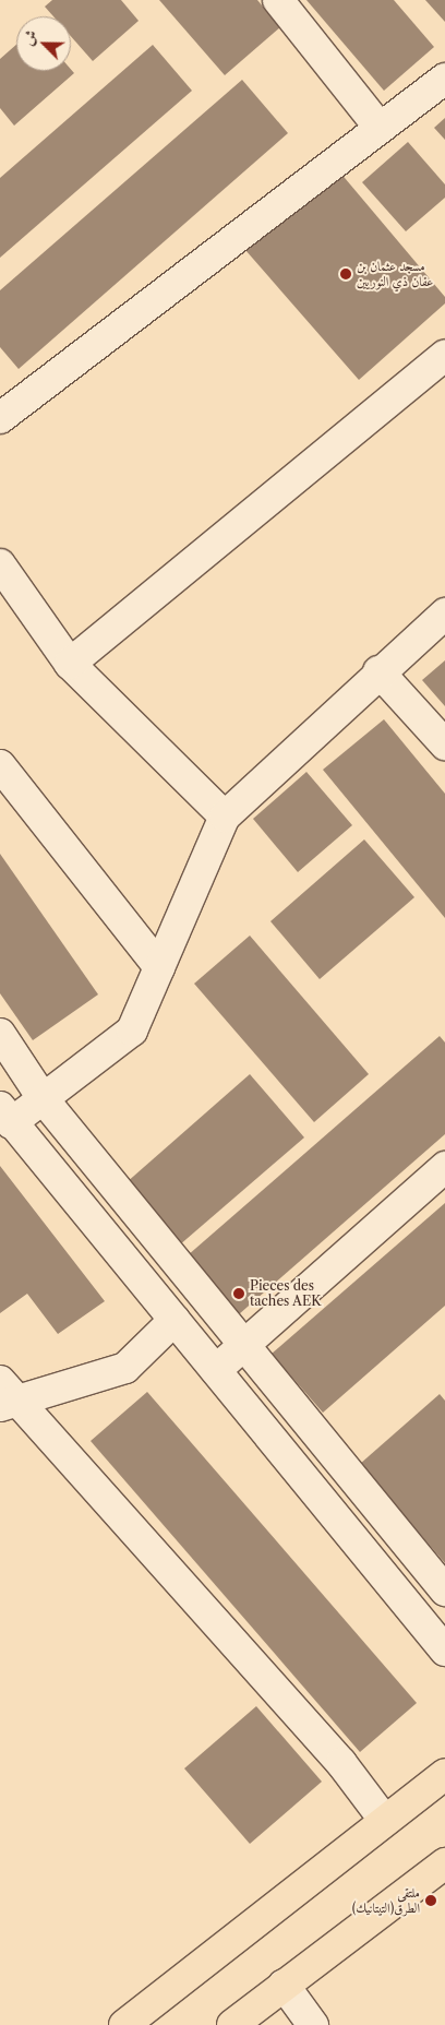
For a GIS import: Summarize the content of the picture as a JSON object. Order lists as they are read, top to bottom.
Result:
{
  "places": ["مسجد عثمان بن عفان ذي النوريين", "Pieces des taches AEK", "ملتقى الطرق(التيتانيك)"],
  "north": "top left"
}
